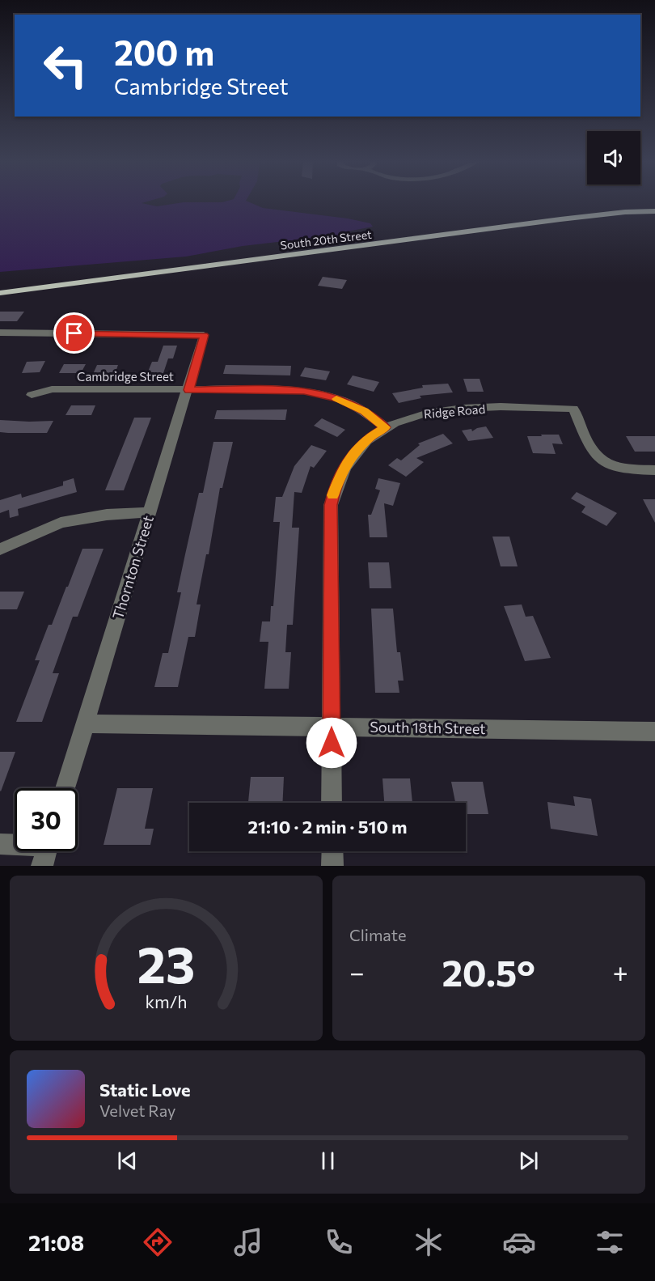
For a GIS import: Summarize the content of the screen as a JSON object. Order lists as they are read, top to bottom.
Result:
{
  "streets": {
    "main road": ["South 20th Street"],
    "street": [
      "Cambridge Street",
      "Ridge Road",
      "Thornton Street",
      "South 18th Street"
    ]
  },
  "crossings": [
    ["Cambridge Street", "Ridge Road"],
    ["Cambridge Street", "Thornton Street"],
    ["Ridge Road", "South 18th Street"],
    ["Thornton Street", "South 18th Street"]
  ],
  "page": {
    "turn": ["200 m", "Cambridge Street"],
    "limit": "30",
    "trip": "21:10 · 2 min · 510 m",
    "tile": "Climate",
    "heat": ["−", "20.5°", "+"],
    "song": ["Static Love", "Velvet Ray"],
    "tabs": "21:08",
    "gauge": ["23", "km/h"]
  }
}
